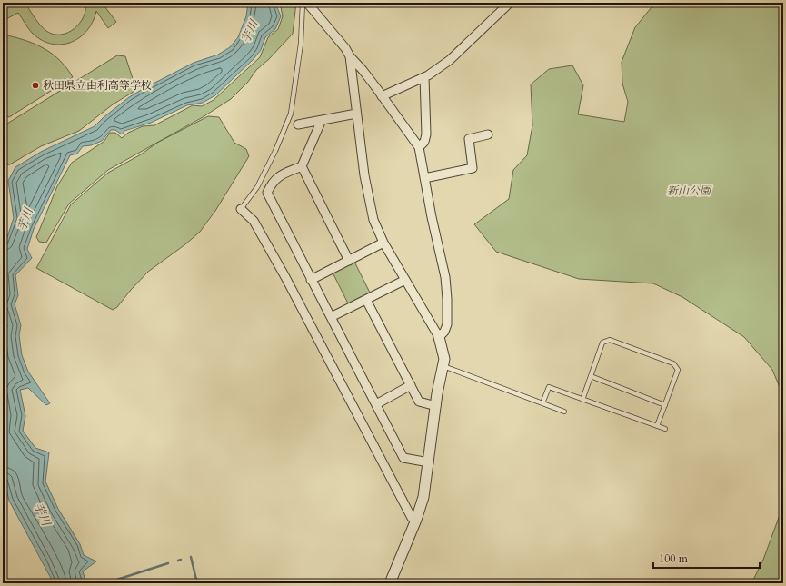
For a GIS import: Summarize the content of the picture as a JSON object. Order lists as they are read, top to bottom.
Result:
{
  "water": ["芋川"],
  "parks": ["新山公園"],
  "places": ["秋田県立由利高等学校"],
  "scale_bar": "100 m"
}
